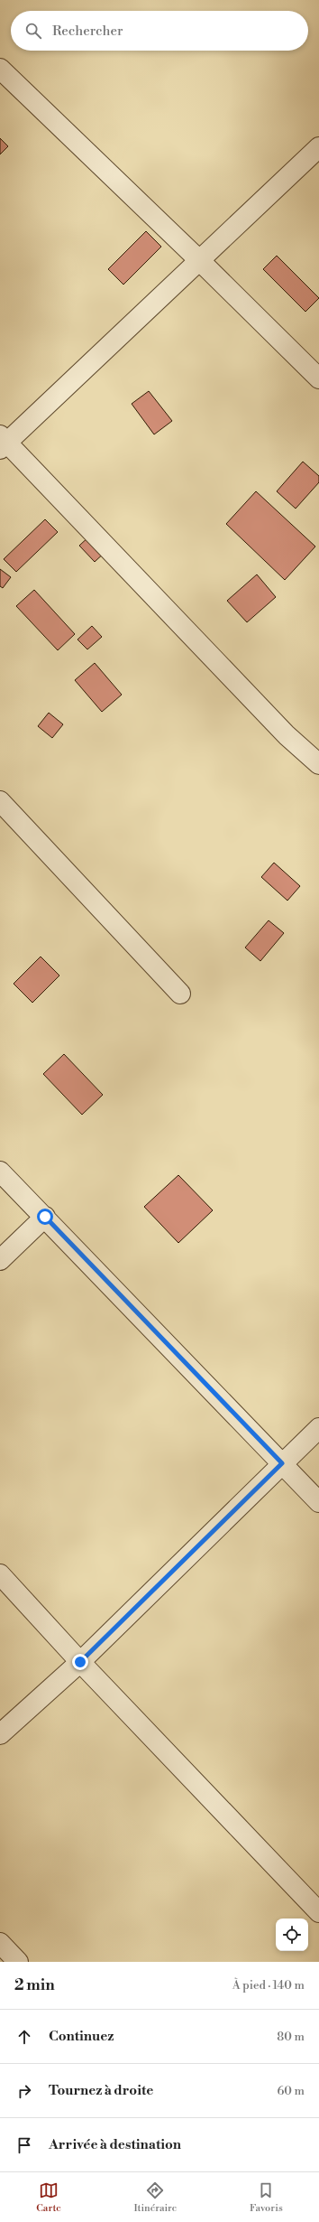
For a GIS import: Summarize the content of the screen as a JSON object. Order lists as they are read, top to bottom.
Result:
{
  "page": {
    "search": "Rechercher",
    "heading": ["2 min", "À pied · 140 m"],
    "list": [
      ["Continuez", "80 m"],
      ["Tournez à droite", "60 m"],
      "Arrivée à destination"
    ],
    "nav": ["Carte", "Itinéraire", "Favoris"]
  }
}
